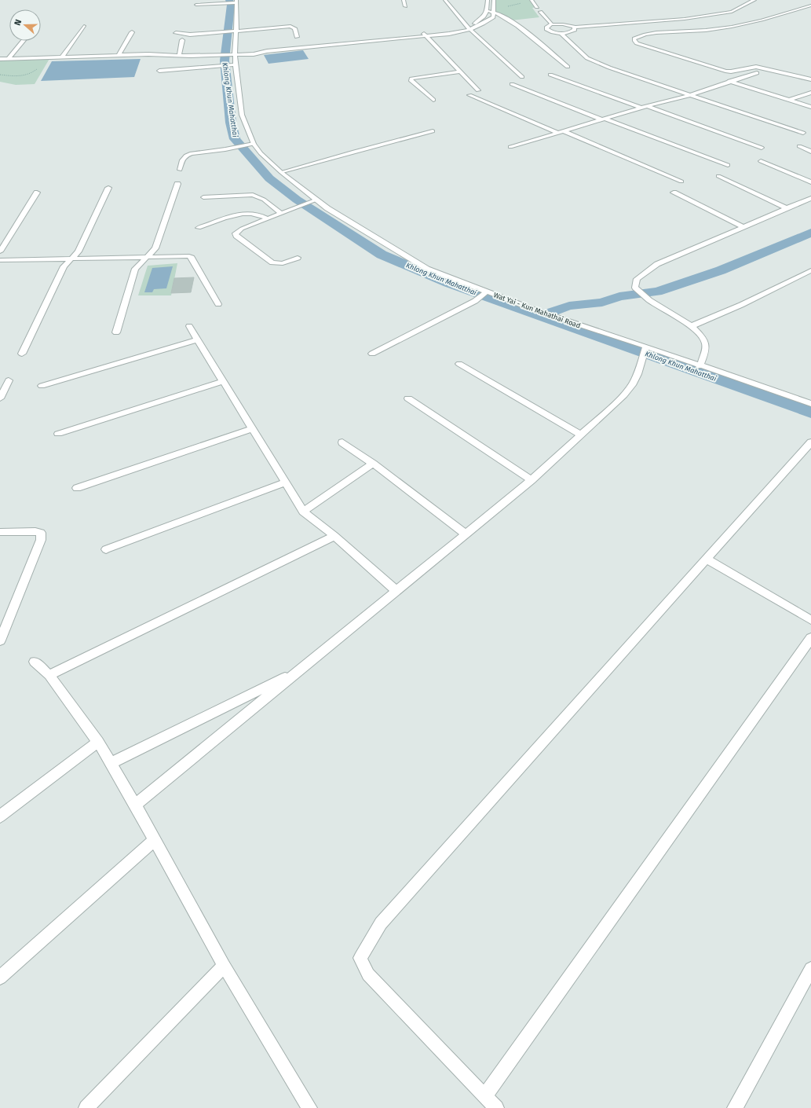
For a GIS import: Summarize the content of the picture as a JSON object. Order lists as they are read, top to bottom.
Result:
{
  "streets": {
    "street": ["Wat Yai - Kun Mahathai Road"]
  },
  "water": ["Khlong Khun Mahatthai"],
  "north": "left"
}
